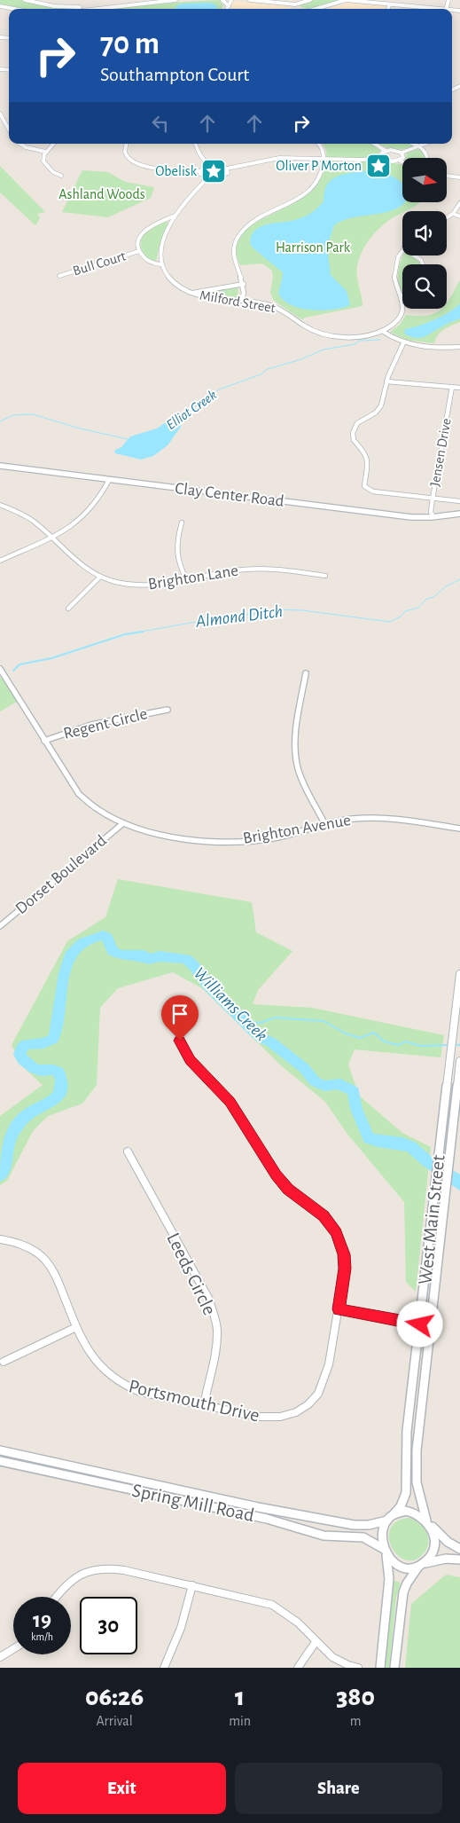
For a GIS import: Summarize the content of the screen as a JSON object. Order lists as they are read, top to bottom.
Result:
{
  "streets": {
    "street": [
      "Bull Court",
      "Milford Street",
      "Jensen Drive",
      "Clay Center Road",
      "Brighton Lane",
      "Regent Circle",
      "Brighton Avenue",
      "Dorset Boulevard",
      "West Main Street",
      "Leeds Circle",
      "Portsmouth Drive",
      "Spring Mill Road"
    ]
  },
  "crossings": [
    ["Bull Court", "Milford Street"],
    ["Jensen Drive", "Clay Center Road"],
    ["Regent Circle", "Brighton Avenue"],
    ["Brighton Avenue", "Dorset Boulevard"],
    ["West Main Street", "Spring Mill Road"],
    ["Leeds Circle", "Portsmouth Drive"]
  ],
  "water": ["Elliot Creek", "Almond Ditch", "Williams Creek"],
  "parks": ["Ashland Woods", "Harrison Park"],
  "places": {
    "place": ["Oliver P Morton", "Obelisk"]
  },
  "north": "right",
  "page": {
    "turn": ["70 m", "Southampton Court"],
    "speed": "19 km/h",
    "limit": "30",
    "eta": [
      "06:26",
      "Arrival",
      "1",
      "min",
      "380",
      "m"
    ],
    "buttons": ["Exit", "Share"]
  }
}
